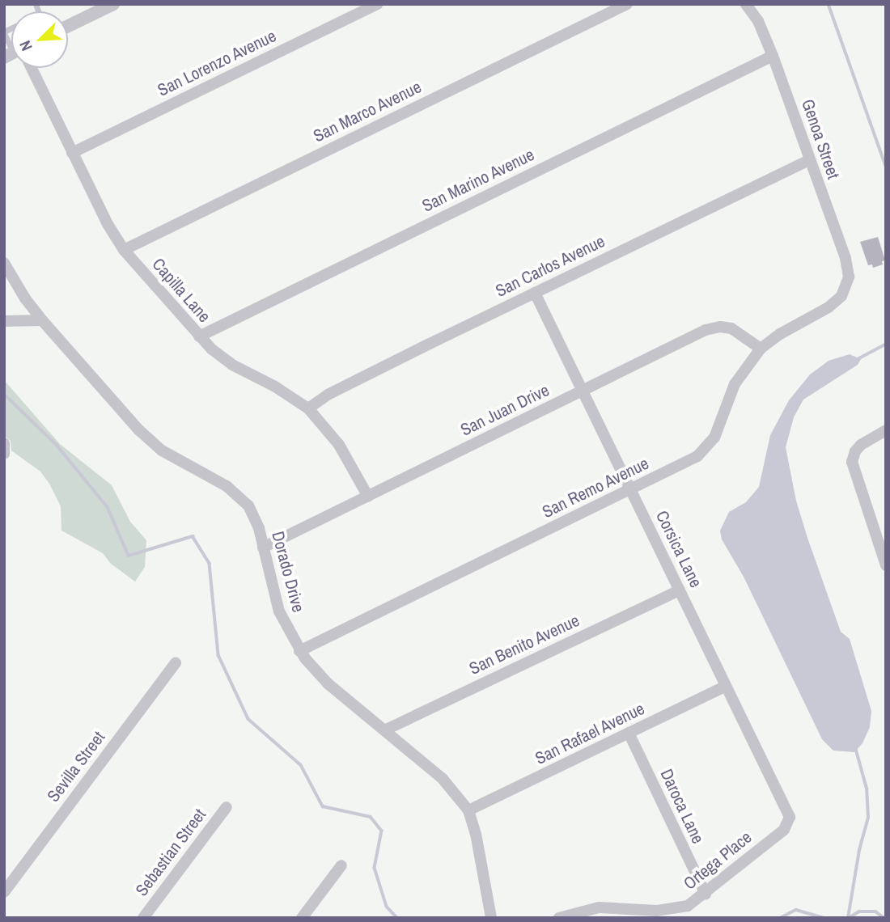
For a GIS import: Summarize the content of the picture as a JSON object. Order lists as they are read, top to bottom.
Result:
{
  "streets": {
    "street": [
      "San Lorenzo Avenue",
      "San Marco Avenue",
      "Genoa Street",
      "San Marino Avenue",
      "San Carlos Avenue",
      "Capilla Lane",
      "San Juan Drive",
      "San Remo Avenue",
      "Corsica Lane",
      "Dorado Drive",
      "San Benito Avenue",
      "San Rafael Avenue",
      "Sevilla Street",
      "Daroca Lane",
      "Sebastian Street",
      "Ortega Place"
    ]
  },
  "crossings": [
    ["San Lorenzo Avenue", "Capilla Lane"],
    ["San Marco Avenue", "Capilla Lane"],
    ["Genoa Street", "San Marino Avenue"],
    ["Genoa Street", "San Carlos Avenue"],
    ["Genoa Street", "San Remo Avenue"],
    ["San Marino Avenue", "Capilla Lane"],
    ["San Carlos Avenue", "Capilla Lane"],
    ["San Carlos Avenue", "Corsica Lane"],
    ["Capilla Lane", "San Juan Drive"],
    ["San Juan Drive", "San Remo Avenue"],
    ["San Juan Drive", "Corsica Lane"],
    ["San Juan Drive", "Dorado Drive"],
    ["San Remo Avenue", "Corsica Lane"],
    ["San Remo Avenue", "Dorado Drive"],
    ["Corsica Lane", "San Benito Avenue"],
    ["Corsica Lane", "San Rafael Avenue"],
    ["Corsica Lane", "Ortega Place"],
    ["Dorado Drive", "San Benito Avenue"],
    ["Dorado Drive", "San Rafael Avenue"],
    ["San Rafael Avenue", "Daroca Lane"],
    ["Daroca Lane", "Ortega Place"]
  ],
  "north": "bottom left"
}
